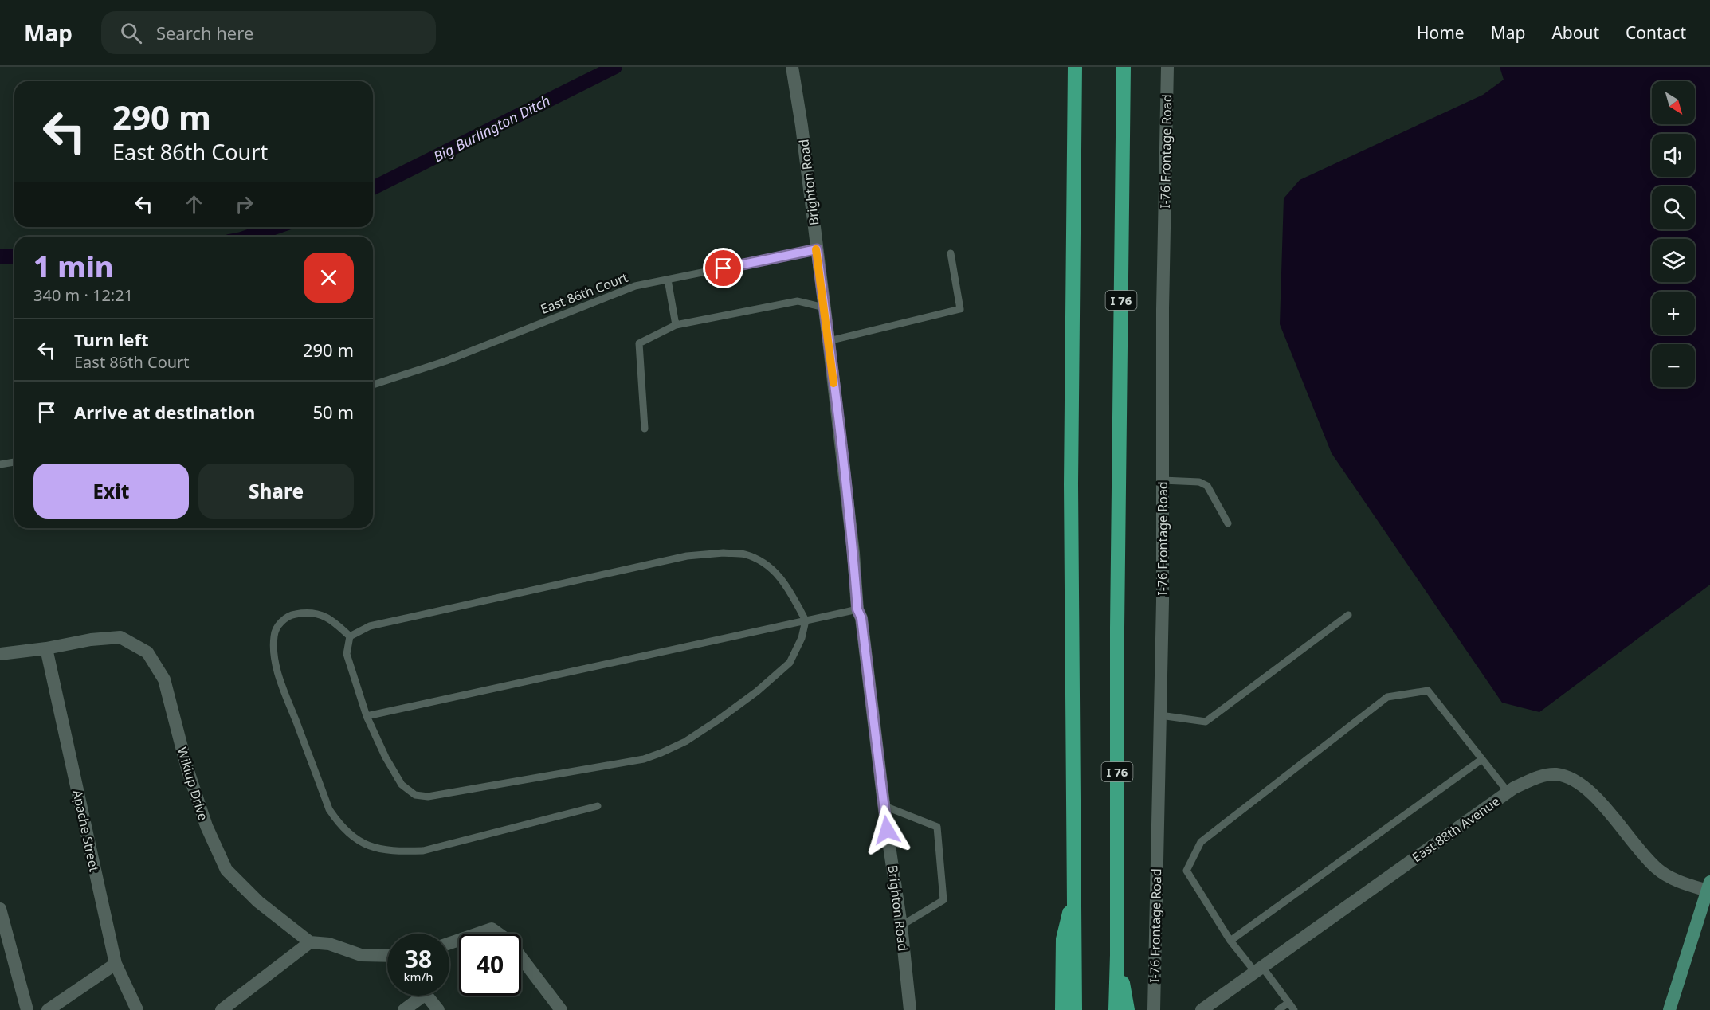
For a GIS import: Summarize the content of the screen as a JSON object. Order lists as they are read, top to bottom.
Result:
{
  "streets": {
    "highway": ["I 76"],
    "main road": ["East 88th Avenue"],
    "street": [
      "I-76 Frontage Road",
      "Brighton Road",
      "Wikiup Drive",
      "Apache Street"
    ],
    "lane": ["East 86th Court"]
  },
  "crossings": [
    ["Brighton Road", "East 86th Court"],
    ["Wikiup Drive", "Apache Street"]
  ],
  "water": ["Big Burlington Ditch"],
  "north": "bottom right",
  "page": {
    "header": "Map",
    "search": "Search here",
    "nav": [
      "Home",
      "Map",
      "About",
      "Contact"
    ],
    "map_buttons": ["+", "−"],
    "turn": ["290 m", "East 86th Court"],
    "heading": ["1 min", "340 m · 12:21"],
    "list": [
      {
        "name": "Turn left",
        "note": "East 86th Court",
        "value": "290 m"
      },
      {
        "name": "Arrive at destination",
        "value": "50 m"
      }
    ],
    "buttons": ["Exit", "Share"],
    "speed": "38 km/h",
    "limit": "40"
  }
}
